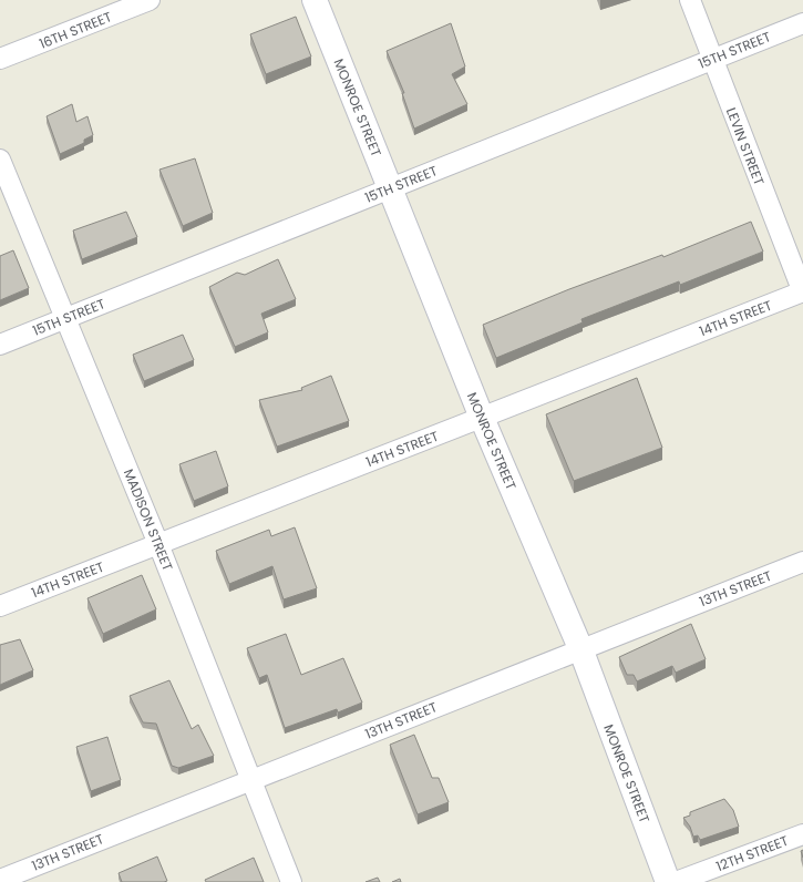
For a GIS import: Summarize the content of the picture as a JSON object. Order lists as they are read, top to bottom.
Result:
{
  "streets": {
    "main road": ["MONROE STREET"],
    "street": [
      "16TH STREET",
      "15TH STREET",
      "LEVIN STREET",
      "14TH STREET",
      "MADISON STREET",
      "13TH STREET",
      "12TH STREET"
    ]
  },
  "crossings": [
    ["15TH STREET", "MONROE STREET"],
    ["15TH STREET", "LEVIN STREET"],
    ["15TH STREET", "MADISON STREET"],
    ["MONROE STREET", "14TH STREET"],
    ["MONROE STREET", "13TH STREET"],
    ["LEVIN STREET", "14TH STREET"],
    ["14TH STREET", "MADISON STREET"],
    ["MADISON STREET", "13TH STREET"]
  ]
}
